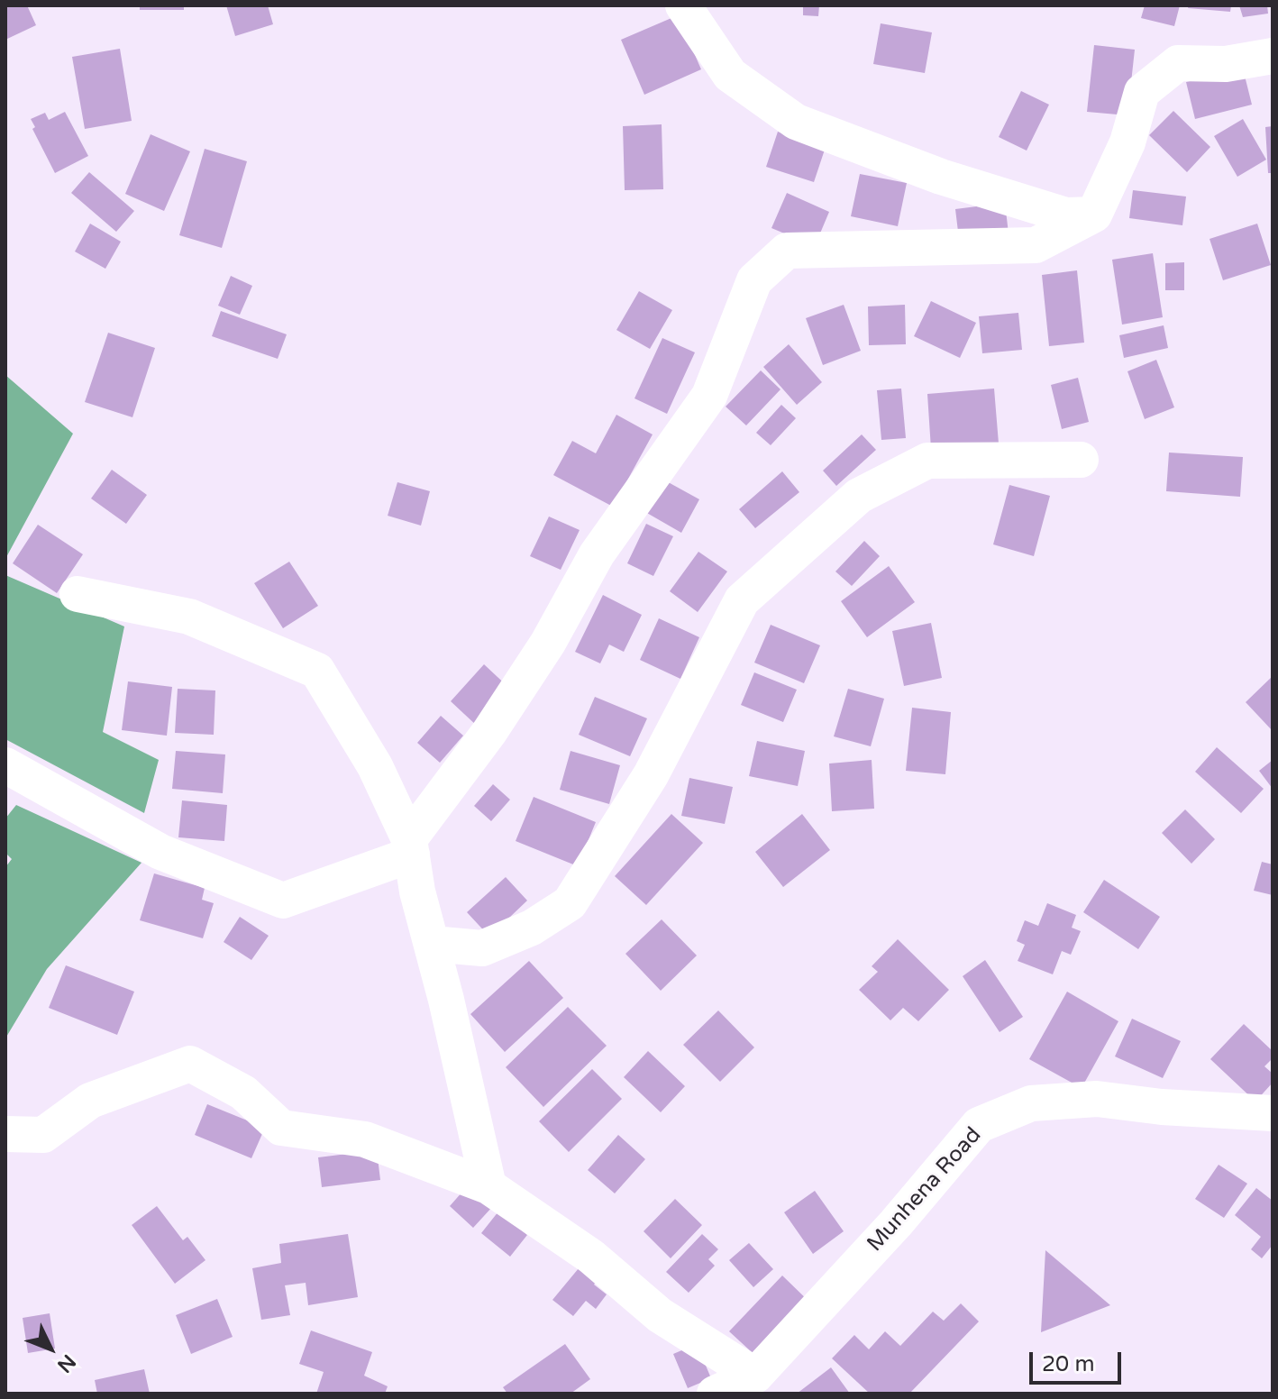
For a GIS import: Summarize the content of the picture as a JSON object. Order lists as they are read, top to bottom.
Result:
{
  "streets": {
    "street": ["Munhena Road"]
  },
  "scale_bar": "20 m",
  "north": "bottom right"
}
